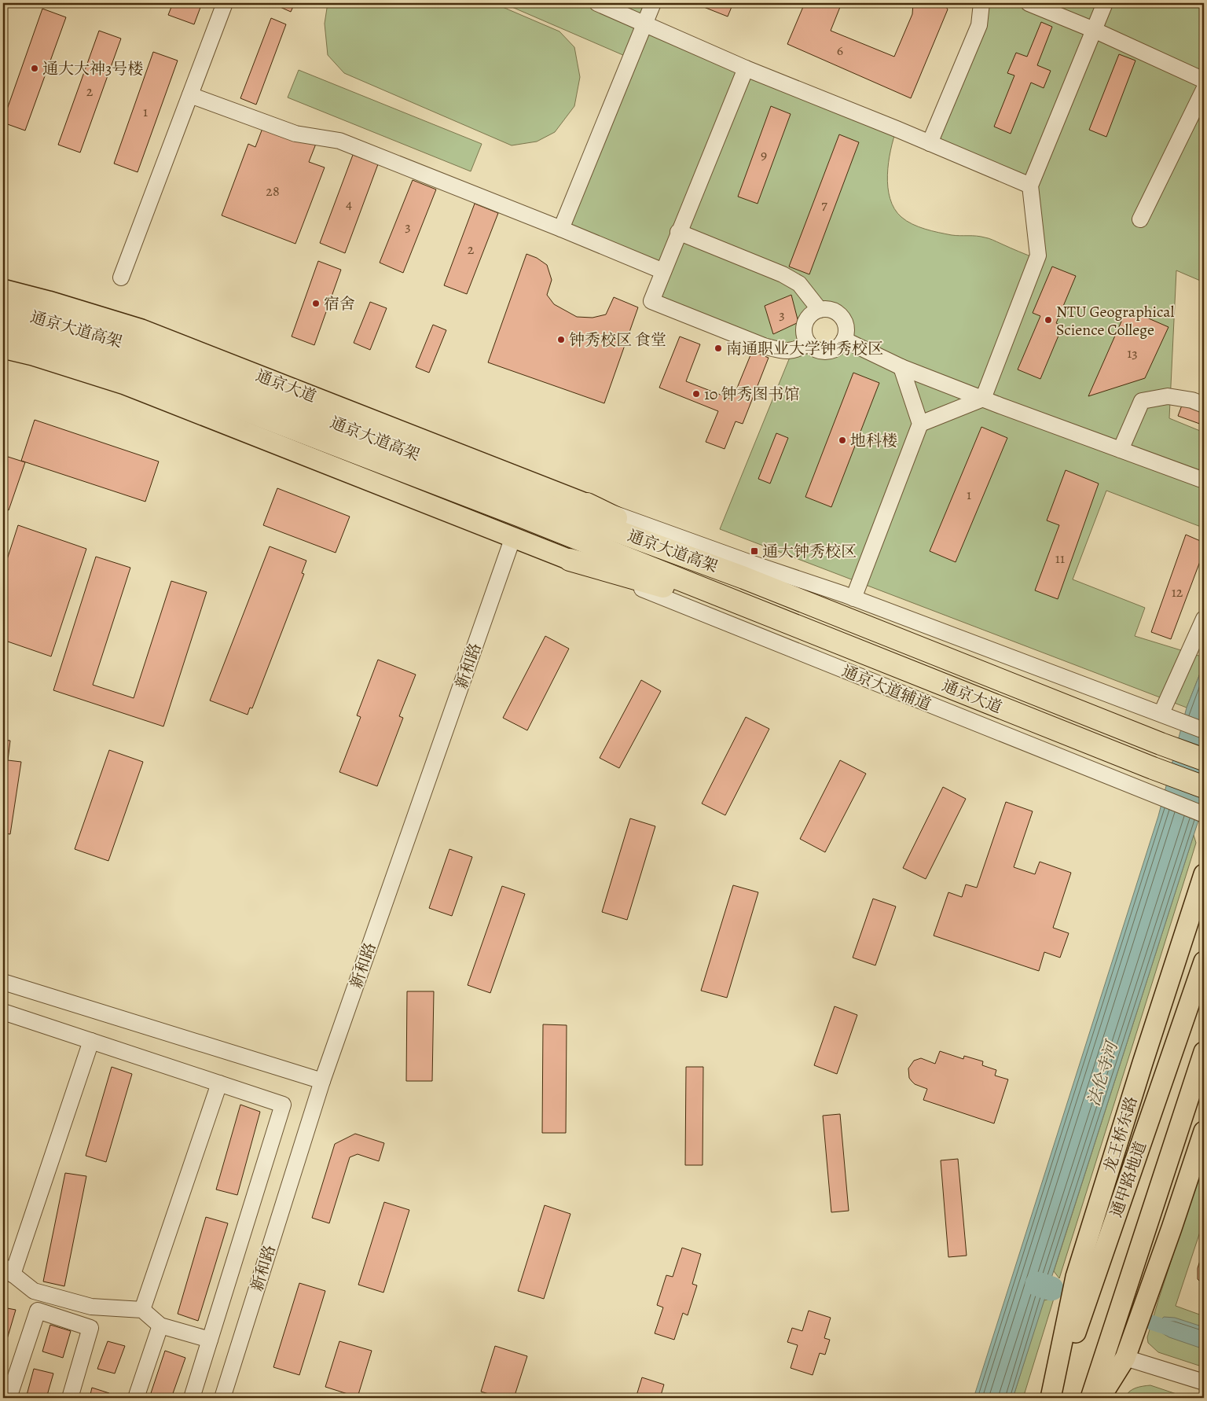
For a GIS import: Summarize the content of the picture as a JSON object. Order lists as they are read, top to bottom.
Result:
{
  "streets": {
    "highway": ["通京大道高架", "通京大道"],
    "main road": ["龙王桥东路", "通甲路地道"],
    "street": ["新和路", "通京大道辅道"]
  },
  "crossings": [
    ["通京大道高架", "通京大道"],
    ["龙王桥东路", "通甲路地道"]
  ],
  "water": ["法伦寺河"],
  "places": {
    "other": [
      "通大大神3号楼",
      "宿舍",
      "NTU Geographical Science College",
      "钟秀校区 食堂",
      "南通职业大学钟秀校区",
      "10 钟秀图书馆",
      "地科楼"
    ],
    "transit": ["通大钟秀校区"]
  },
  "house_numbers": [
    "6",
    "2",
    "1",
    "9",
    "28",
    "4",
    "7",
    "3",
    "2",
    "3",
    "13",
    "1",
    "11",
    "12"
  ]
}
